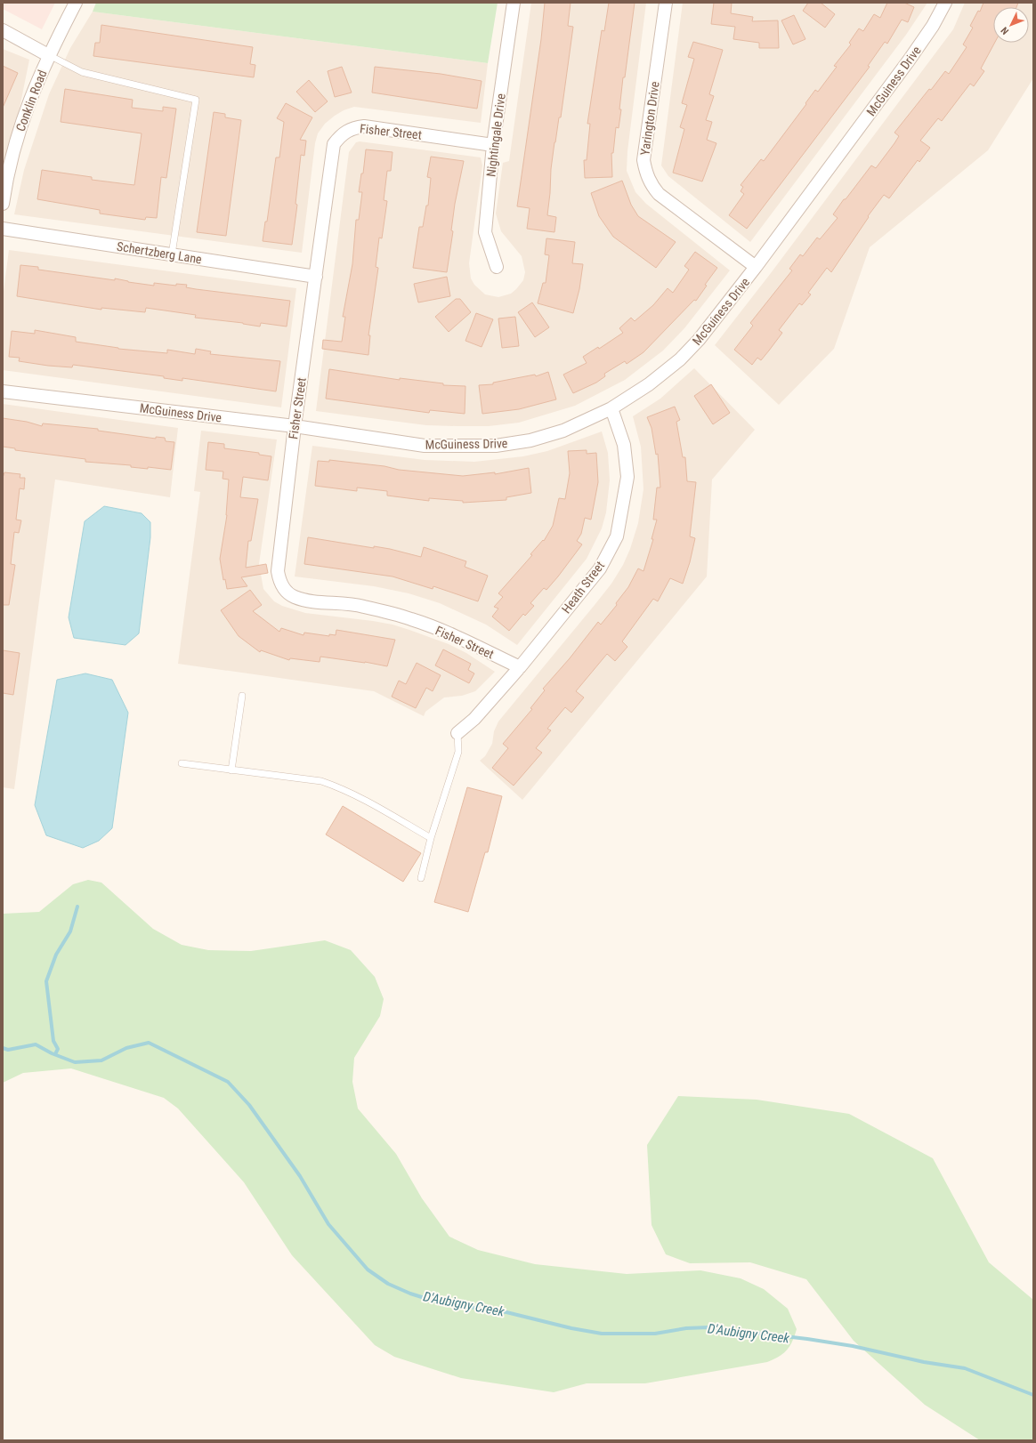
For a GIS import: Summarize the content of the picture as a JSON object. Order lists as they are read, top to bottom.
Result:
{
  "streets": {
    "street": [
      "McGuiness Drive",
      "Conklin Road",
      "Yarington Drive",
      "Fisher Street",
      "Nightingale Drive",
      "Schertzberg Lane",
      "Heath Street"
    ]
  },
  "crossings": [
    ["McGuiness Drive", "Yarington Drive"],
    ["McGuiness Drive", "Fisher Street"],
    ["McGuiness Drive", "Heath Street"],
    ["Fisher Street", "Nightingale Drive"],
    ["Fisher Street", "Schertzberg Lane"],
    ["Fisher Street", "Heath Street"]
  ],
  "water": ["D'Aubigny Creek"],
  "north": "bottom left"
}
